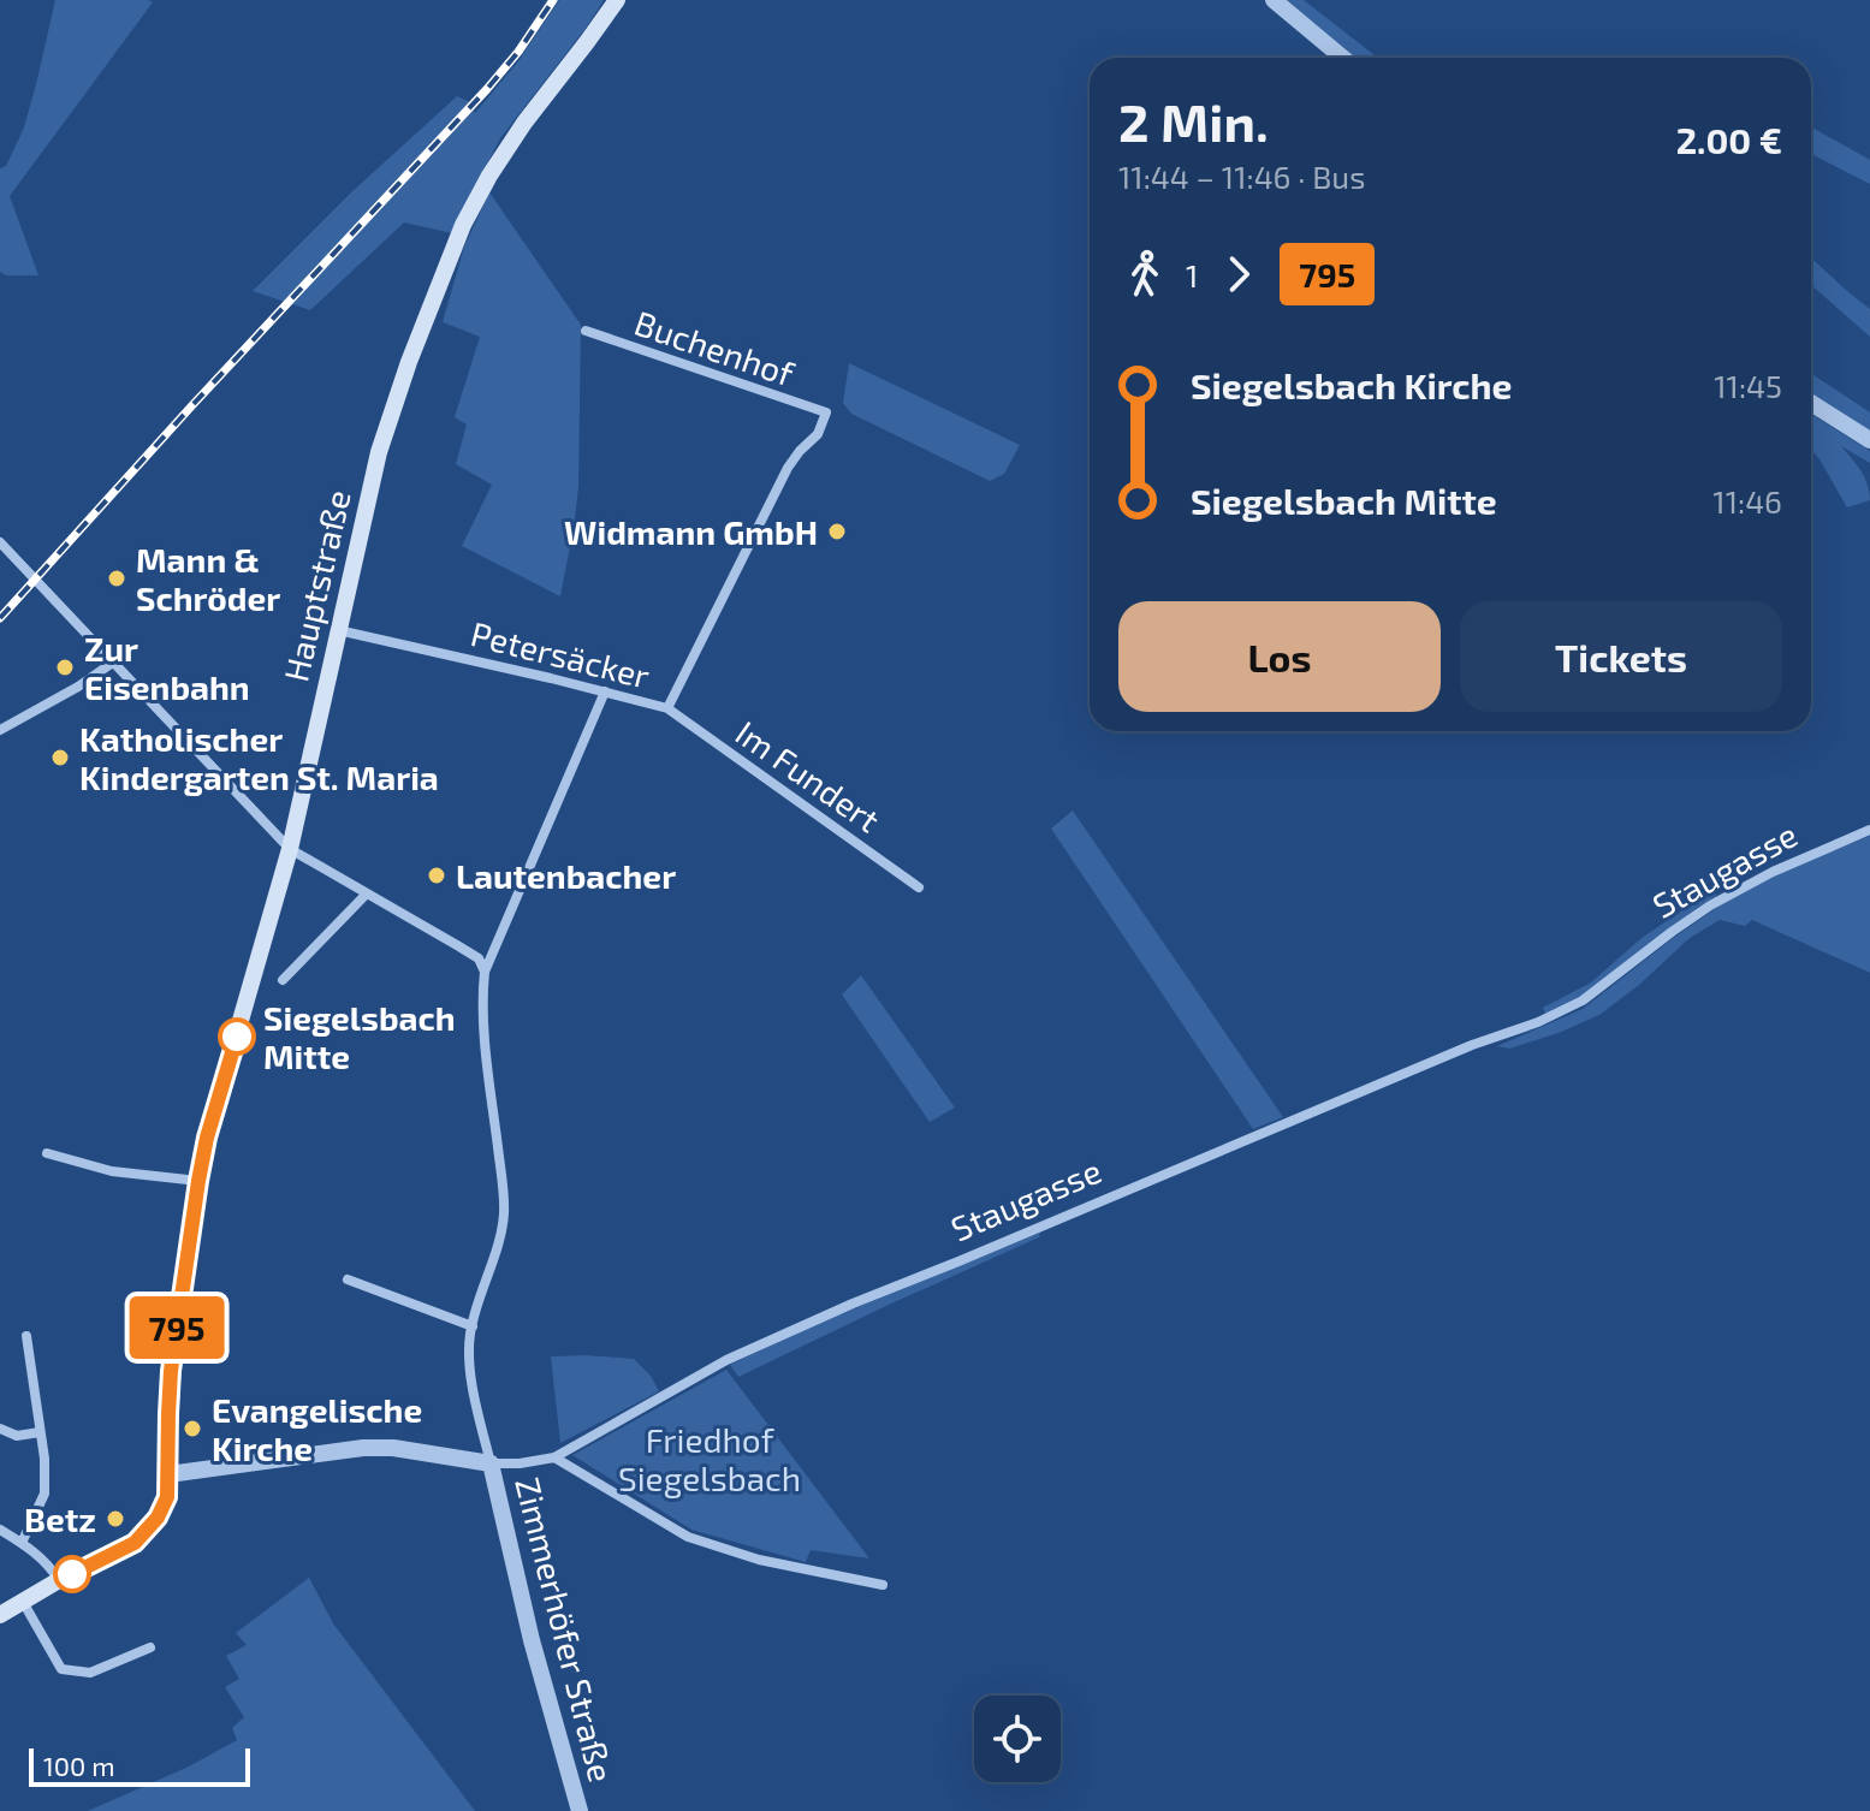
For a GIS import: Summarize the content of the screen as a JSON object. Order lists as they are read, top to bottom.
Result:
{
  "streets": {
    "main road": ["Hauptstraße"],
    "street": [
      "Buchenhof",
      "Petersäcker",
      "Im Fundert",
      "Staugasse",
      "Zimmerhöfer Straße"
    ]
  },
  "crossings": [
    ["Buchenhof", "Petersäcker"],
    ["Hauptstraße", "Petersäcker"],
    ["Hauptstraße", "Staugasse"],
    ["Petersäcker", "Im Fundert"],
    ["Staugasse", "Zimmerhöfer Straße"]
  ],
  "parks": ["Friedhof Siegelsbach"],
  "places": [
    "Widmann GmbH",
    "Mann & Schröder",
    "Zur Eisenbahn",
    "Katholischer Kindergarten St. Maria",
    "Lautenbacher",
    "Siegelsbach Mitte",
    "Evangelische Kirche",
    "Betz"
  ],
  "lines": ["bus line 795"],
  "scale_bar": "100 m",
  "page": {
    "on_map": "795",
    "heading": ["2 Min.", "11:44 – 11:46 · Bus", "2.00 €"],
    "legs": ["1", "795"],
    "list": [
      {
        "name": "Siegelsbach Kirche",
        "value": "11:45"
      },
      {
        "name": "Siegelsbach Mitte",
        "value": "11:46"
      }
    ],
    "buttons": ["Los", "Tickets"],
    "scale": "100 m"
  }
}
